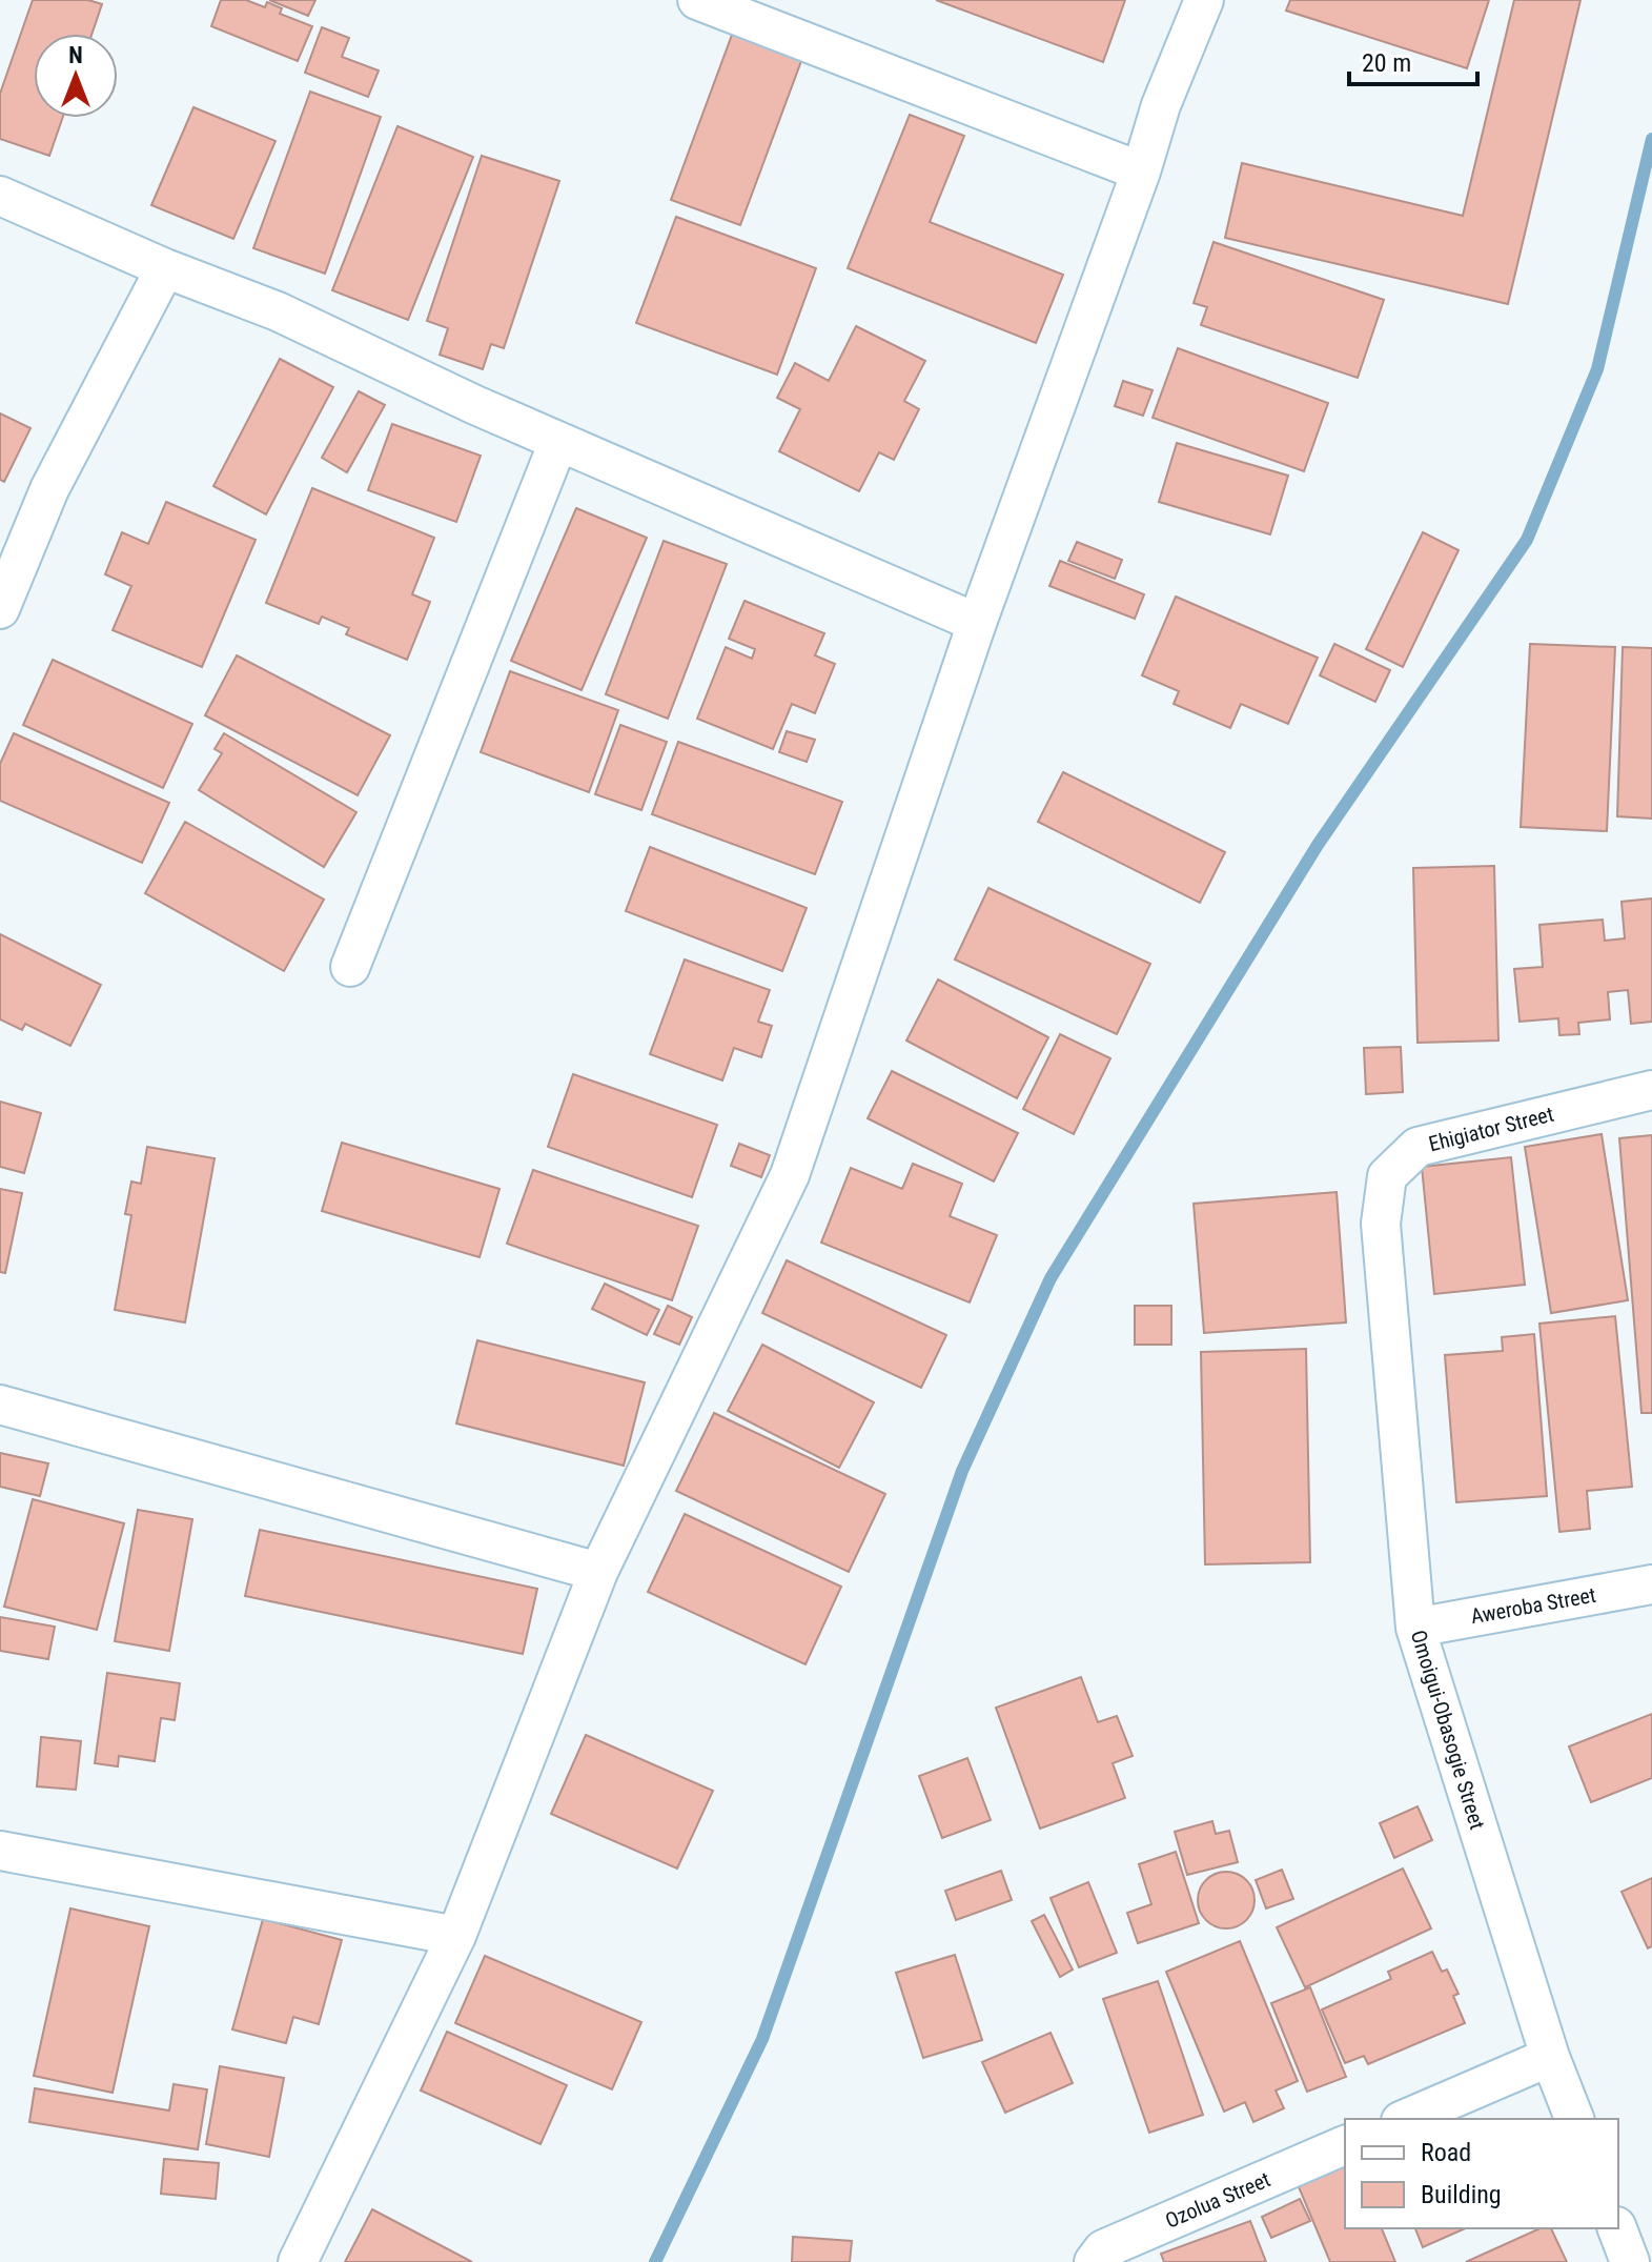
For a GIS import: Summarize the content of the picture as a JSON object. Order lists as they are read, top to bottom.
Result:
{
  "streets": {
    "street": [
      "Ehigiator Street",
      "Aweroba Street",
      "Omoigui-Obasogie Street",
      "Ozolua Street"
    ]
  },
  "crossings": [
    ["Ehigiator Street", "Omoigui-Obasogie Street"],
    ["Aweroba Street", "Omoigui-Obasogie Street"]
  ],
  "legend": ["Road", "Building"],
  "scale_bar": "20 m",
  "north": "top"
}
